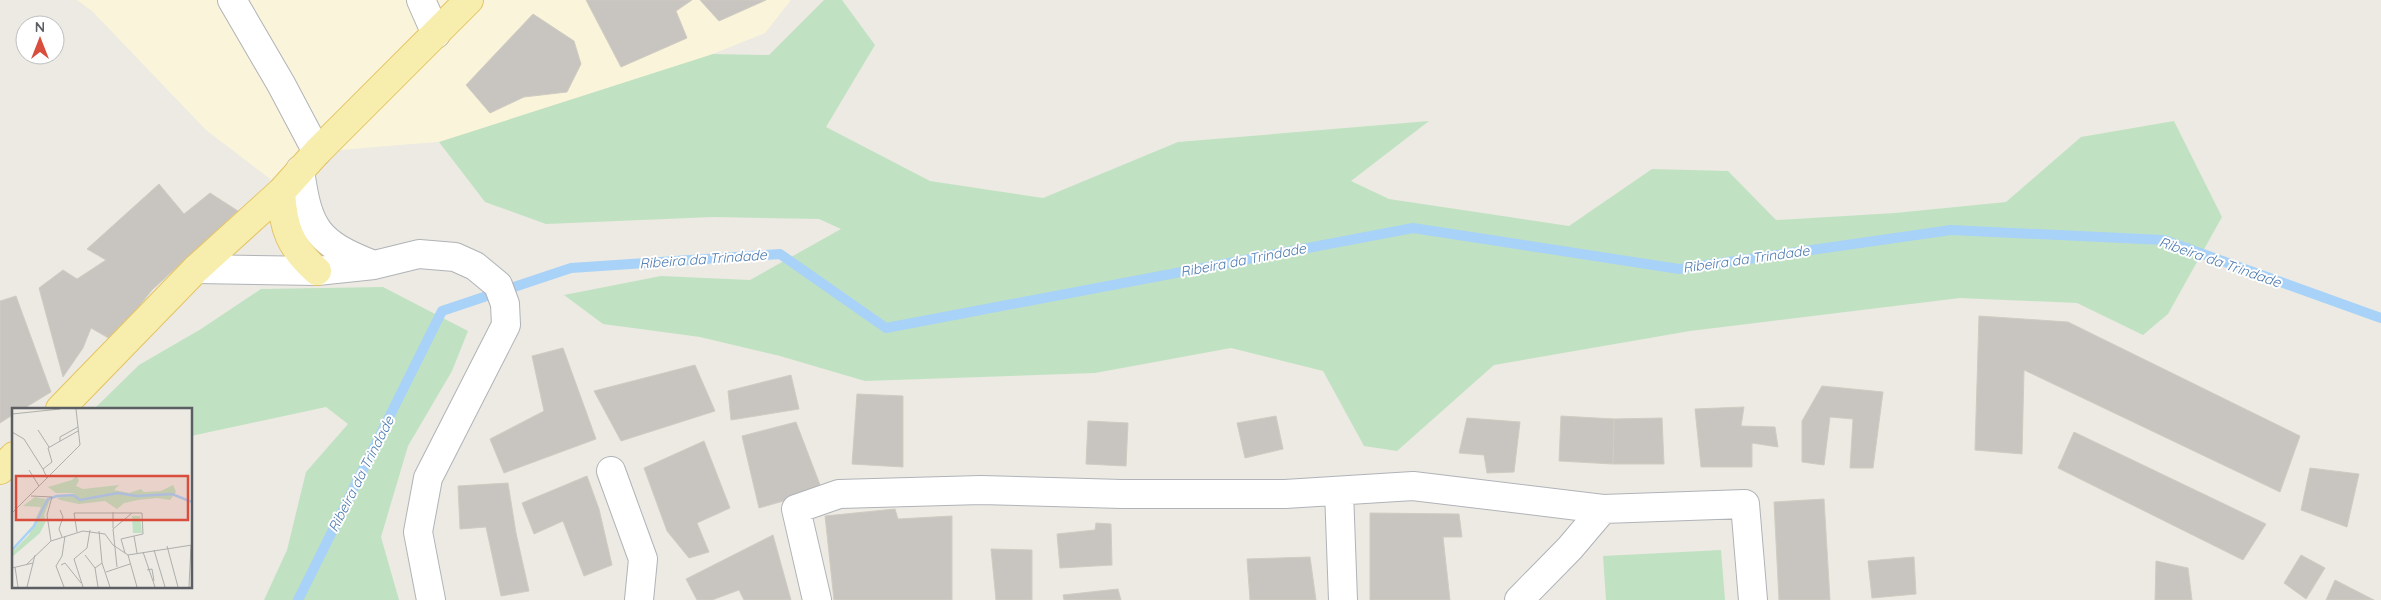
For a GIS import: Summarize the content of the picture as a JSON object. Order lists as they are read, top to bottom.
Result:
{
  "water": ["Ribeira da Trindade"],
  "north": "top"
}
